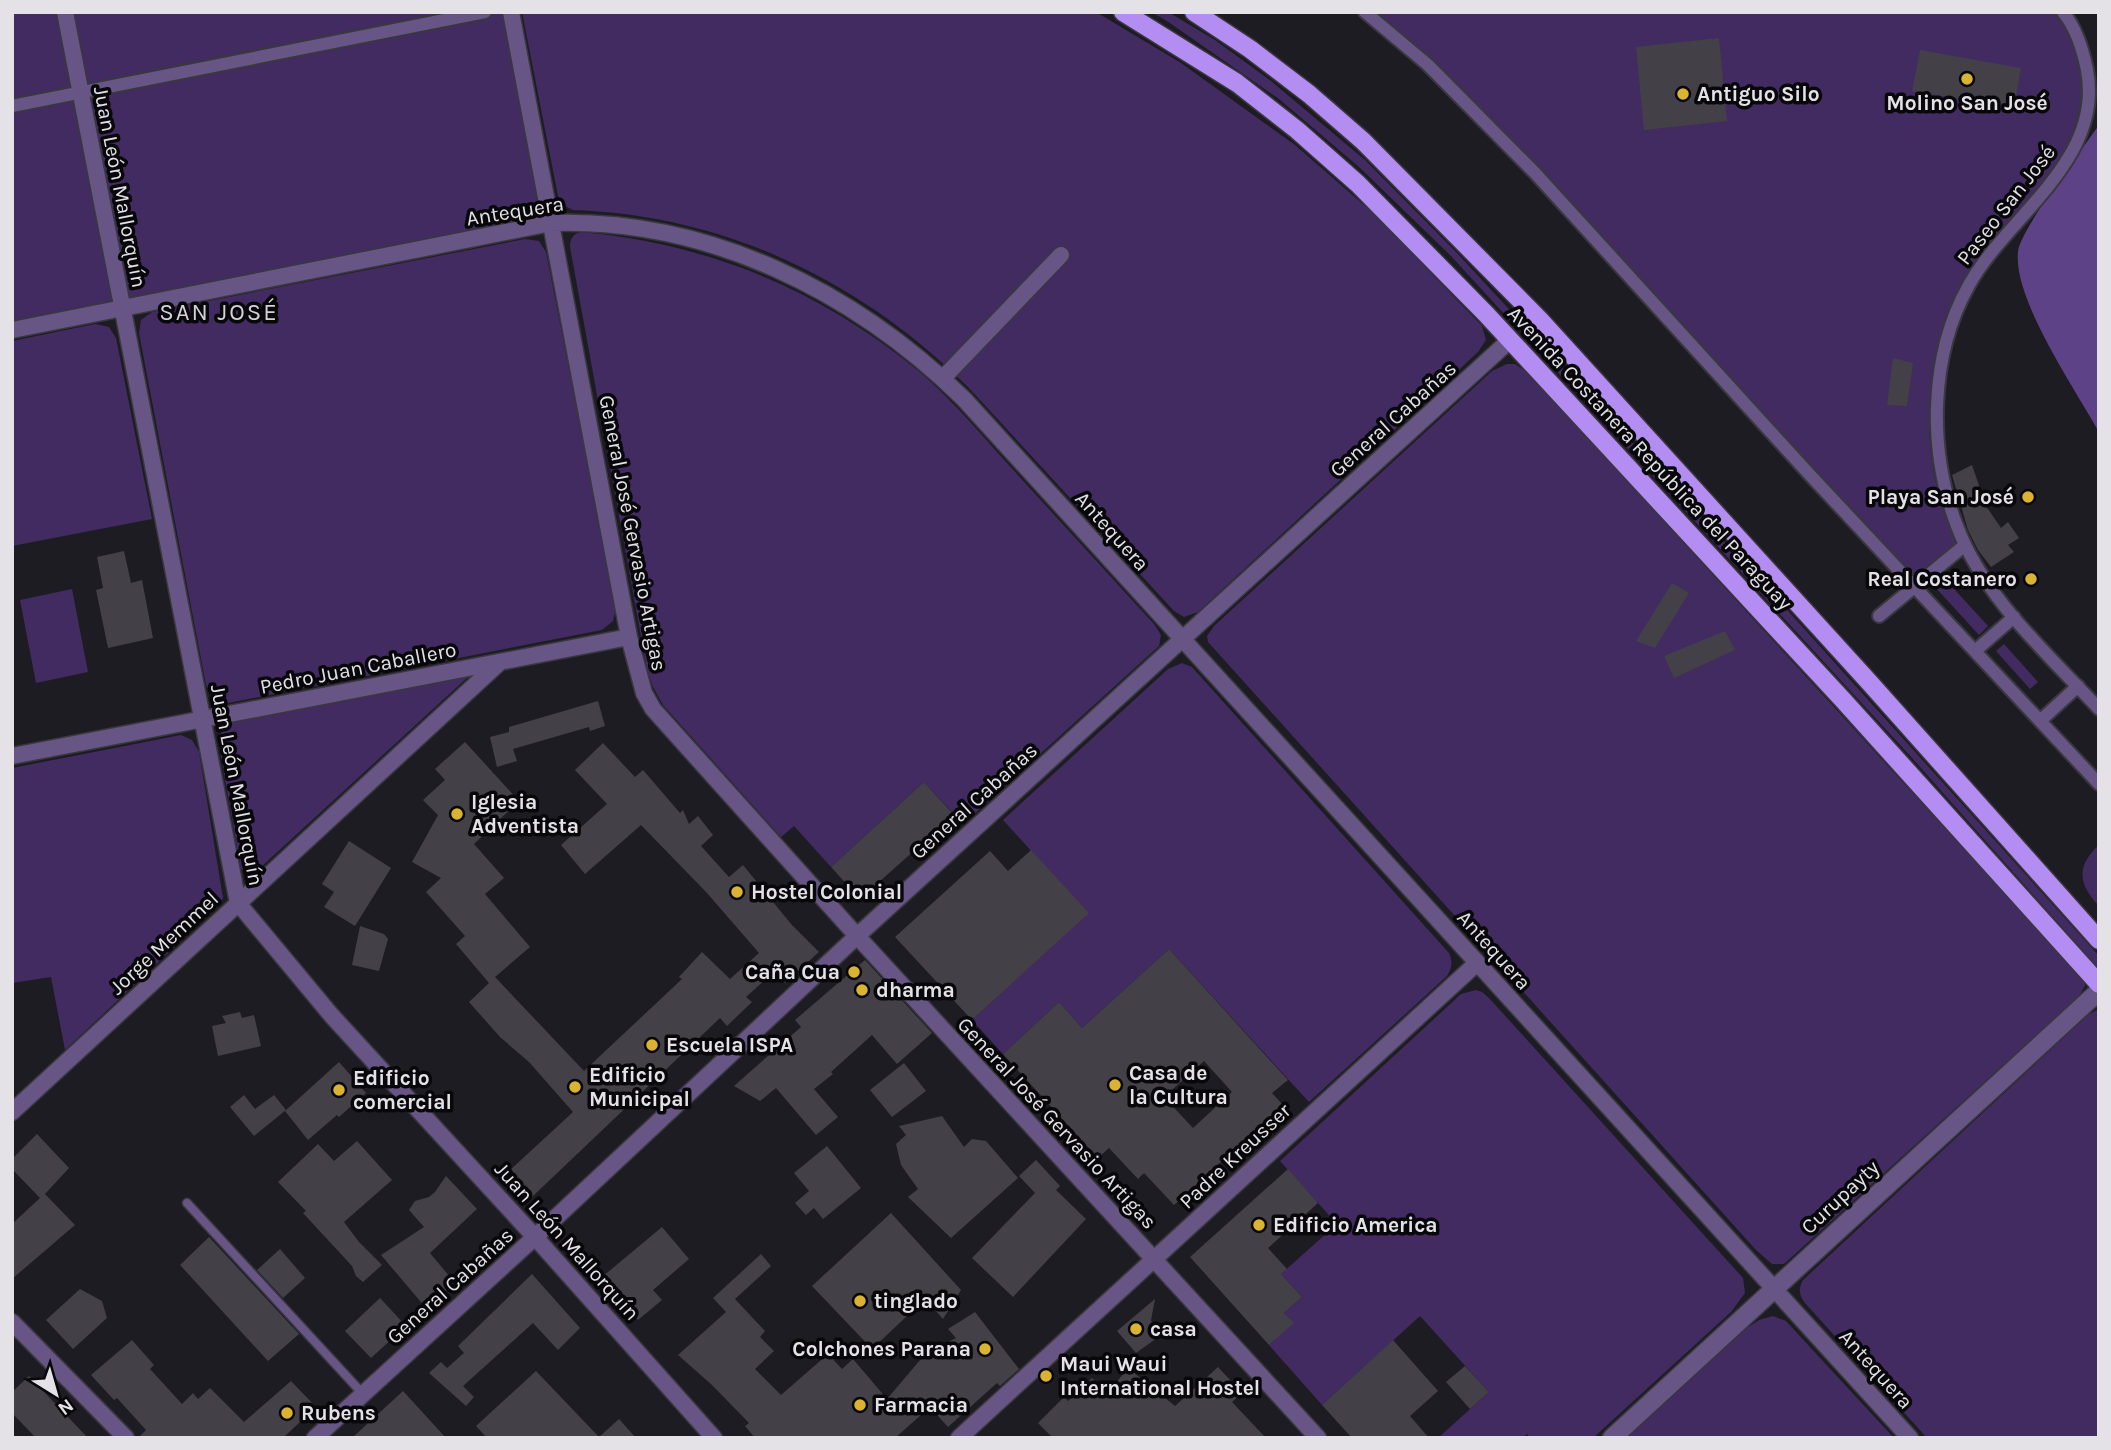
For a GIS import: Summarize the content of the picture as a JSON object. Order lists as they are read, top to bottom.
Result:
{
  "streets": {
    "main road": ["Avenida Costanera República del Paraguay"],
    "street": [
      "Juan León Mallorquín",
      "Paseo San José",
      "Antequera",
      "General Cabañas",
      "General José Gervasio Artigas",
      "Pedro Juan Caballero",
      "Jorge Memmel",
      "Padre Kreusser",
      "Curupayty"
    ]
  },
  "crossings": [
    ["Juan León Mallorquín", "Antequera"],
    ["Juan León Mallorquín", "General Cabañas"],
    ["Juan León Mallorquín", "Pedro Juan Caballero"],
    ["Juan León Mallorquín", "Jorge Memmel"],
    ["Antequera", "General Cabañas"],
    ["Antequera", "General José Gervasio Artigas"],
    ["Antequera", "Padre Kreusser"],
    ["Antequera", "Curupayty"],
    ["General Cabañas", "Avenida Costanera República del Paraguay"],
    ["General Cabañas", "General José Gervasio Artigas"],
    ["General José Gervasio Artigas", "Pedro Juan Caballero"],
    ["General José Gervasio Artigas", "Padre Kreusser"],
    ["Pedro Juan Caballero", "Jorge Memmel"]
  ],
  "districts": ["SAN JOSÉ"],
  "places": [
    "Molino San José",
    "Antiguo Silo",
    "Playa San José",
    "Real Costanero",
    "Iglesia Adventista",
    "Hostel Colonial",
    "Caña Cua",
    "dharma",
    "Escuela ISPA",
    "Casa de la Cultura",
    "Edificio Municipal",
    "Edificio comercial",
    "Edificio America",
    "tinglado",
    "casa",
    "Colchones Parana",
    "Maui Waui International Hostel",
    "Farmacia",
    "Rubens"
  ],
  "north": "bottom right"
}
